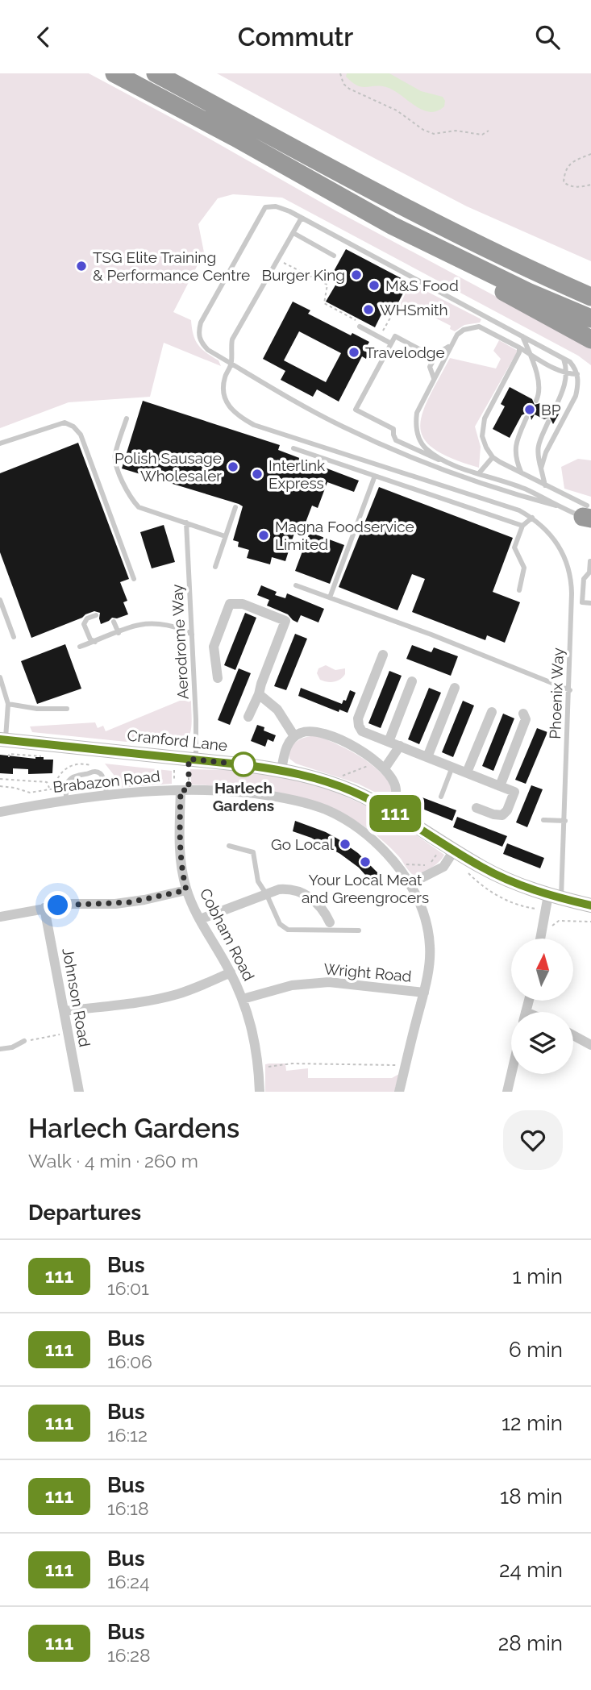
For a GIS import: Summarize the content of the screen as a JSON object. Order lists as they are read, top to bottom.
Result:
{
  "streets": {
    "street": [
      "Cranford Lane",
      "Brabazon Road",
      "Cobham Road",
      "Wright Road",
      "Johnson Road"
    ],
    "lane": ["Aerodrome Way", "Phoenix Way"]
  },
  "crossings": [
    ["Aerodrome Way", "Cranford Lane"],
    ["Phoenix Way", "Cranford Lane"],
    ["Brabazon Road", "Cobham Road"],
    ["Brabazon Road", "Wright Road"],
    ["Cobham Road", "Wright Road"]
  ],
  "places": [
    "TSG Elite Training & Performance Centre",
    "Burger King",
    "M&S Food",
    "WHSmith",
    "Travelodge",
    "BP",
    "Polish Sausage Wholesaler",
    "Interlink Express",
    "Magna Foodservice Limited",
    "Harlech Gardens",
    "Go Local",
    "Your Local Meat and Greengrocers"
  ],
  "lines": ["bus line 111"],
  "north": "top",
  "page": {
    "header": "Commutr",
    "on_map": "111",
    "heading": [
      ["Harlech Gardens", "Walk · 4 min · 260 m"],
      "Departures"
    ],
    "list": [
      {
        "mark": "111",
        "name": "Bus",
        "note": "16:01",
        "value": "1 min"
      },
      {
        "mark": "111",
        "name": "Bus",
        "note": "16:06",
        "value": "6 min"
      },
      {
        "mark": "111",
        "name": "Bus",
        "note": "16:12",
        "value": "12 min"
      },
      {
        "mark": "111",
        "name": "Bus",
        "note": "16:18",
        "value": "18 min"
      },
      {
        "mark": "111",
        "name": "Bus",
        "note": "16:24",
        "value": "24 min"
      },
      {
        "mark": "111",
        "name": "Bus",
        "note": "16:28",
        "value": "28 min"
      }
    ]
  }
}
